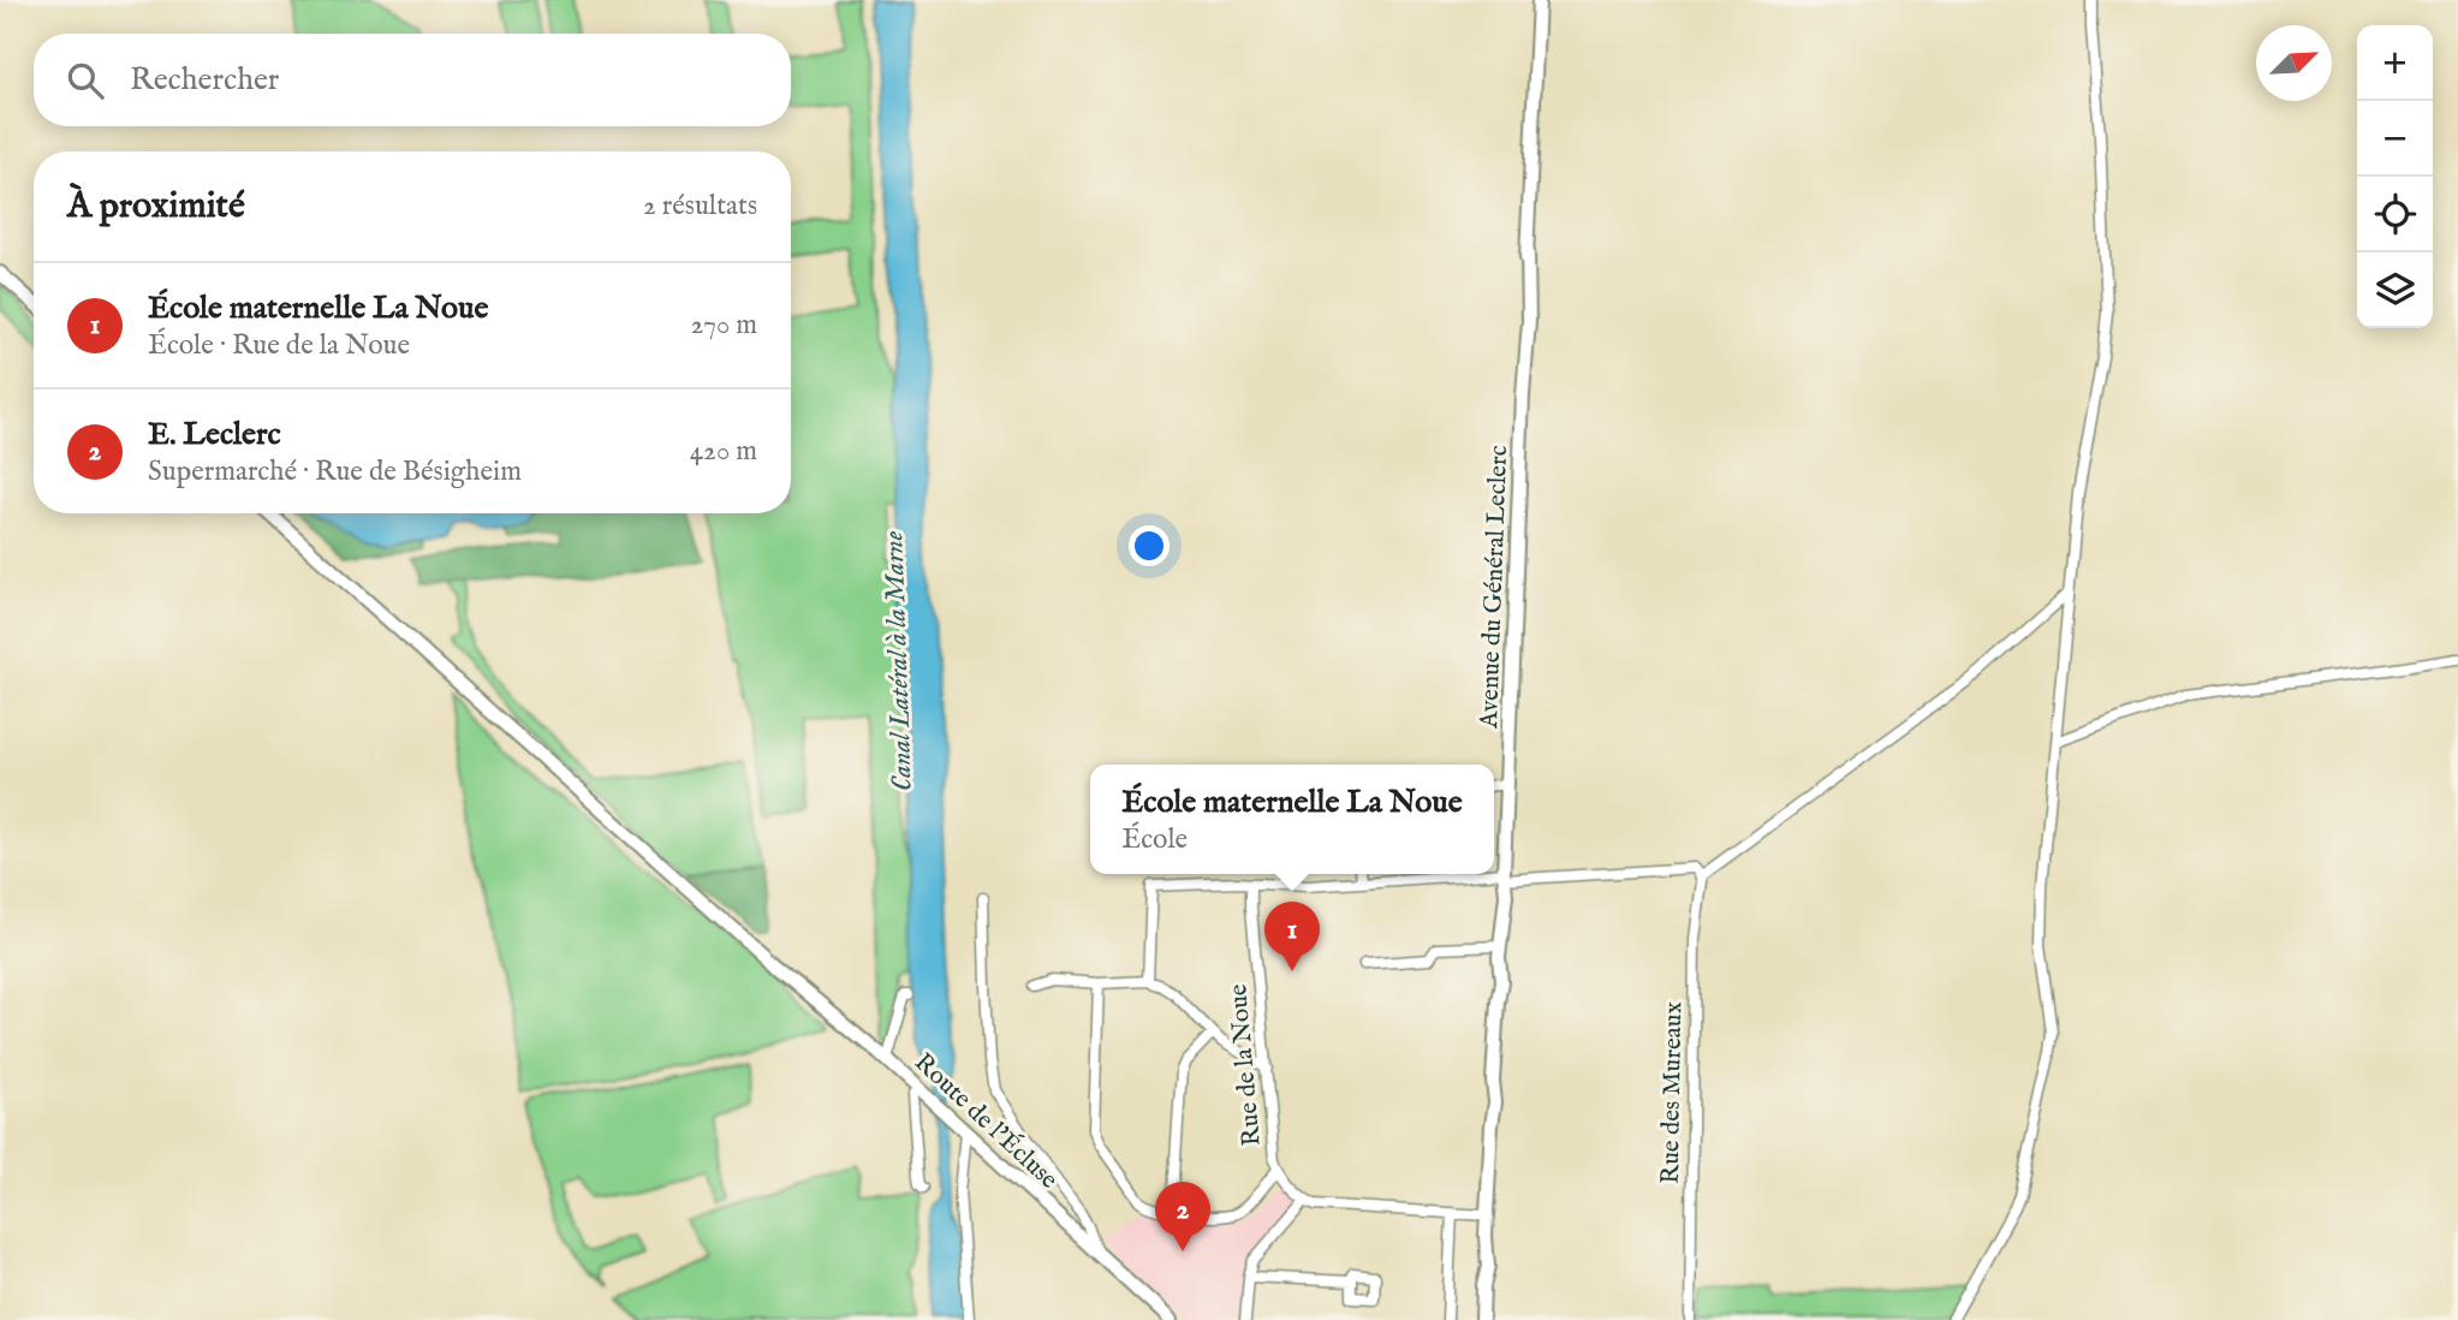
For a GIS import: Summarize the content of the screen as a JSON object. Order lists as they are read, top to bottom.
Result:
{
  "streets": {
    "main road": ["Avenue du Général Leclerc", "Route de l'Écluse"],
    "street": ["Rue de la Noue", "Rue des Mureaux"]
  },
  "water": ["Canal Latéral à la Marne"],
  "north": "top right",
  "page": {
    "map_buttons": ["+", "−"],
    "search": "Rechercher",
    "heading": ["À proximité", "2 résultats"],
    "list": [
      {
        "mark": "1",
        "name": "École maternelle La Noue",
        "note": "École · Rue de la Noue",
        "value": "270 m"
      },
      {
        "mark": "2",
        "name": "E. Leclerc",
        "note": "Supermarché · Rue de Bésigheim",
        "value": "420 m"
      }
    ],
    "popup": ["École maternelle La Noue", "École"],
    "pins": ["1", "2"]
  }
}
